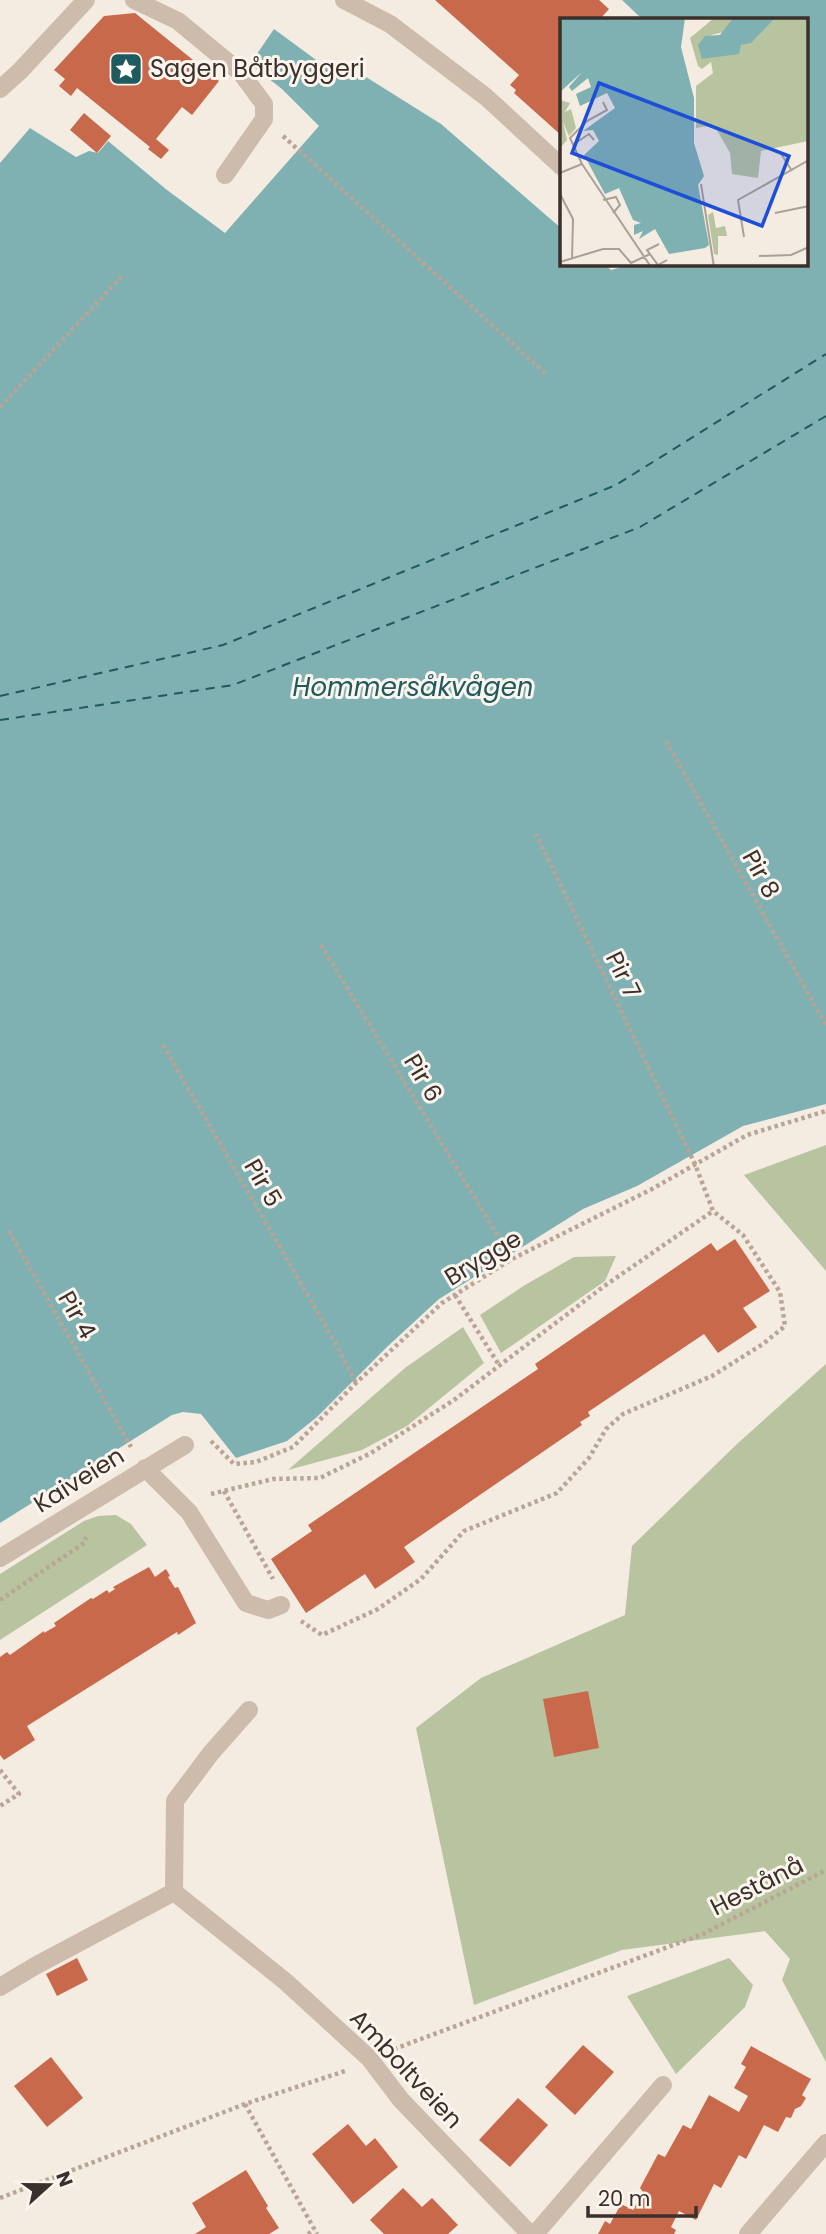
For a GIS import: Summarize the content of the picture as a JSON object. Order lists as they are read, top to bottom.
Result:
{
  "streets": {
    "street": ["Kaiveien", "Amboltveien"],
    "path": [
      "Pir 8",
      "Pir 7",
      "Pir 6",
      "Pir 5",
      "Brygge",
      "Pir 4",
      "Hestånå"
    ]
  },
  "crossings": [
    ["Pir 7", "Brygge"],
    ["Pir 6", "Brygge"],
    ["Pir 5", "Brygge"]
  ],
  "water": ["Hommersåkvågen"],
  "places": {
    "place": ["Sagen Båtbyggeri"]
  },
  "scale_bar": "20 m",
  "north": "right"
}
